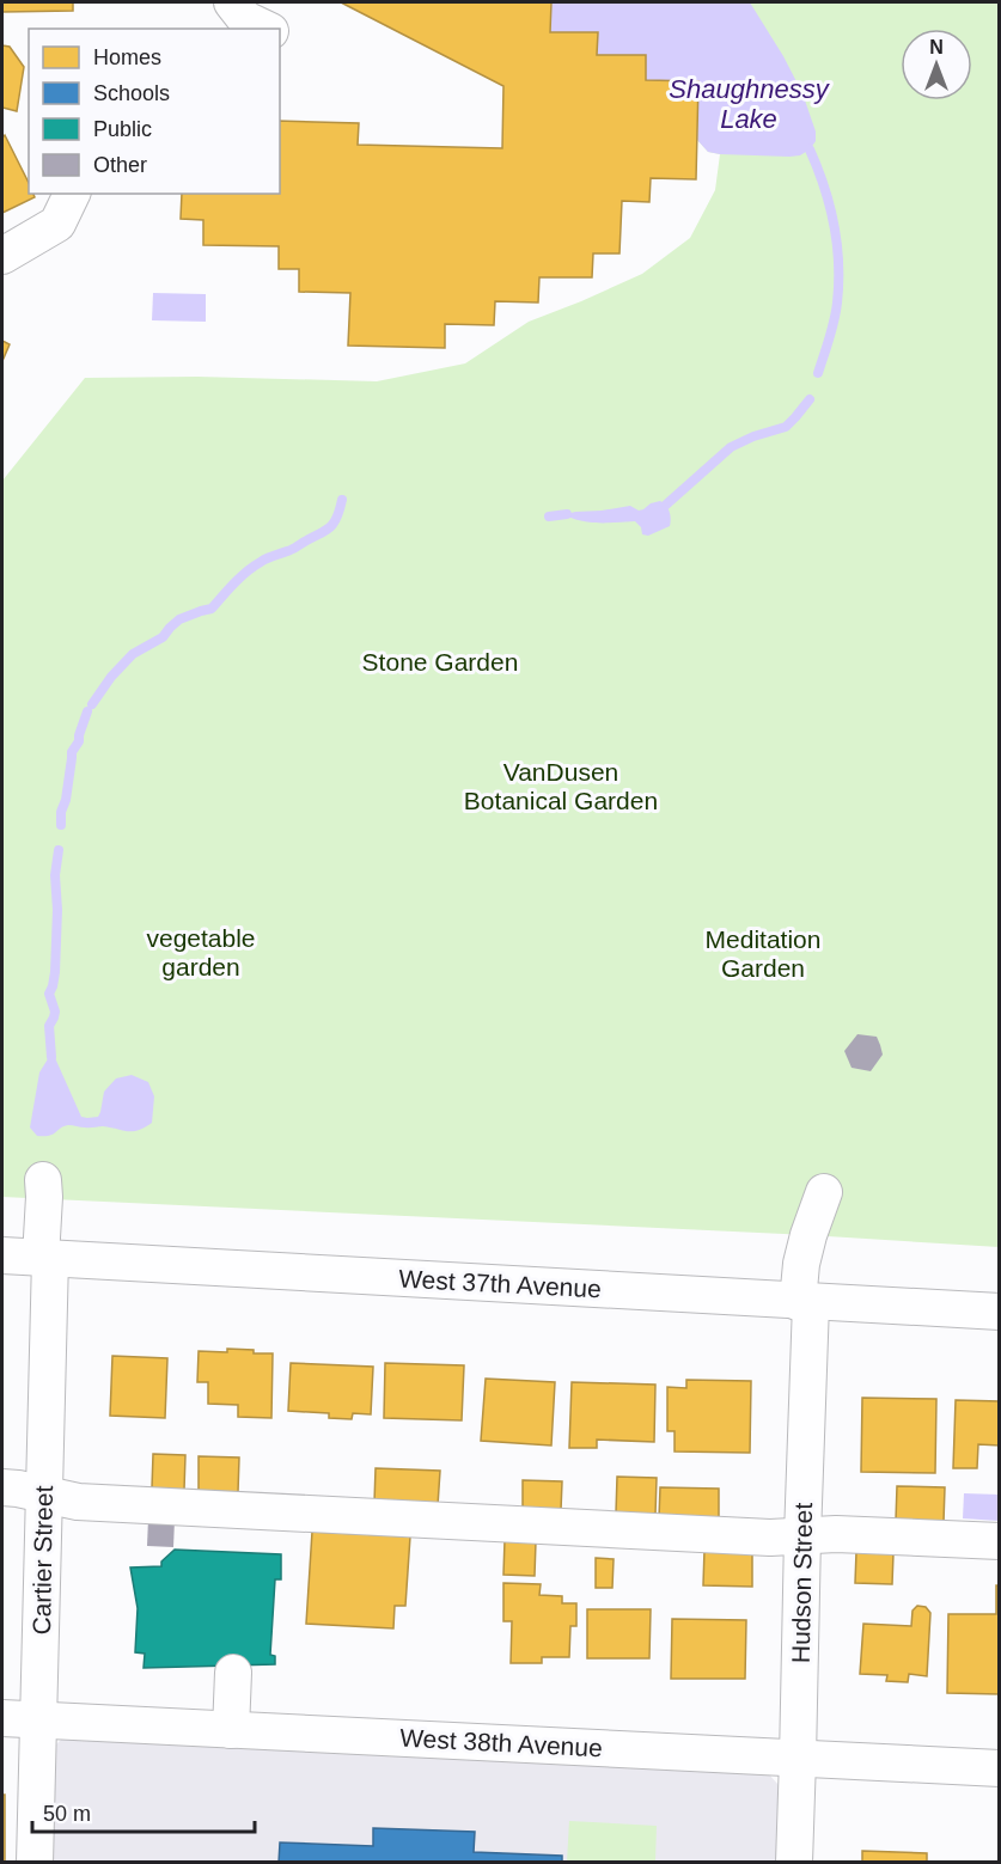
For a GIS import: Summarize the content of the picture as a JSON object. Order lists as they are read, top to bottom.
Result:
{
  "streets": {
    "street": [
      "West 37th Avenue",
      "Cartier Street",
      "Hudson Street",
      "West 38th Avenue"
    ]
  },
  "crossings": [
    ["West 37th Avenue", "Cartier Street"],
    ["West 37th Avenue", "Hudson Street"],
    ["Cartier Street", "West 38th Avenue"],
    ["Hudson Street", "West 38th Avenue"]
  ],
  "water": ["Shaughnessy Lake"],
  "parks": [
    "Stone Garden",
    "VanDusen Botanical Garden",
    "vegetable garden",
    "Meditation Garden"
  ],
  "legend": [
    "Homes",
    "Schools",
    "Public",
    "Other"
  ],
  "scale_bar": "50 m",
  "north": "top"
}
